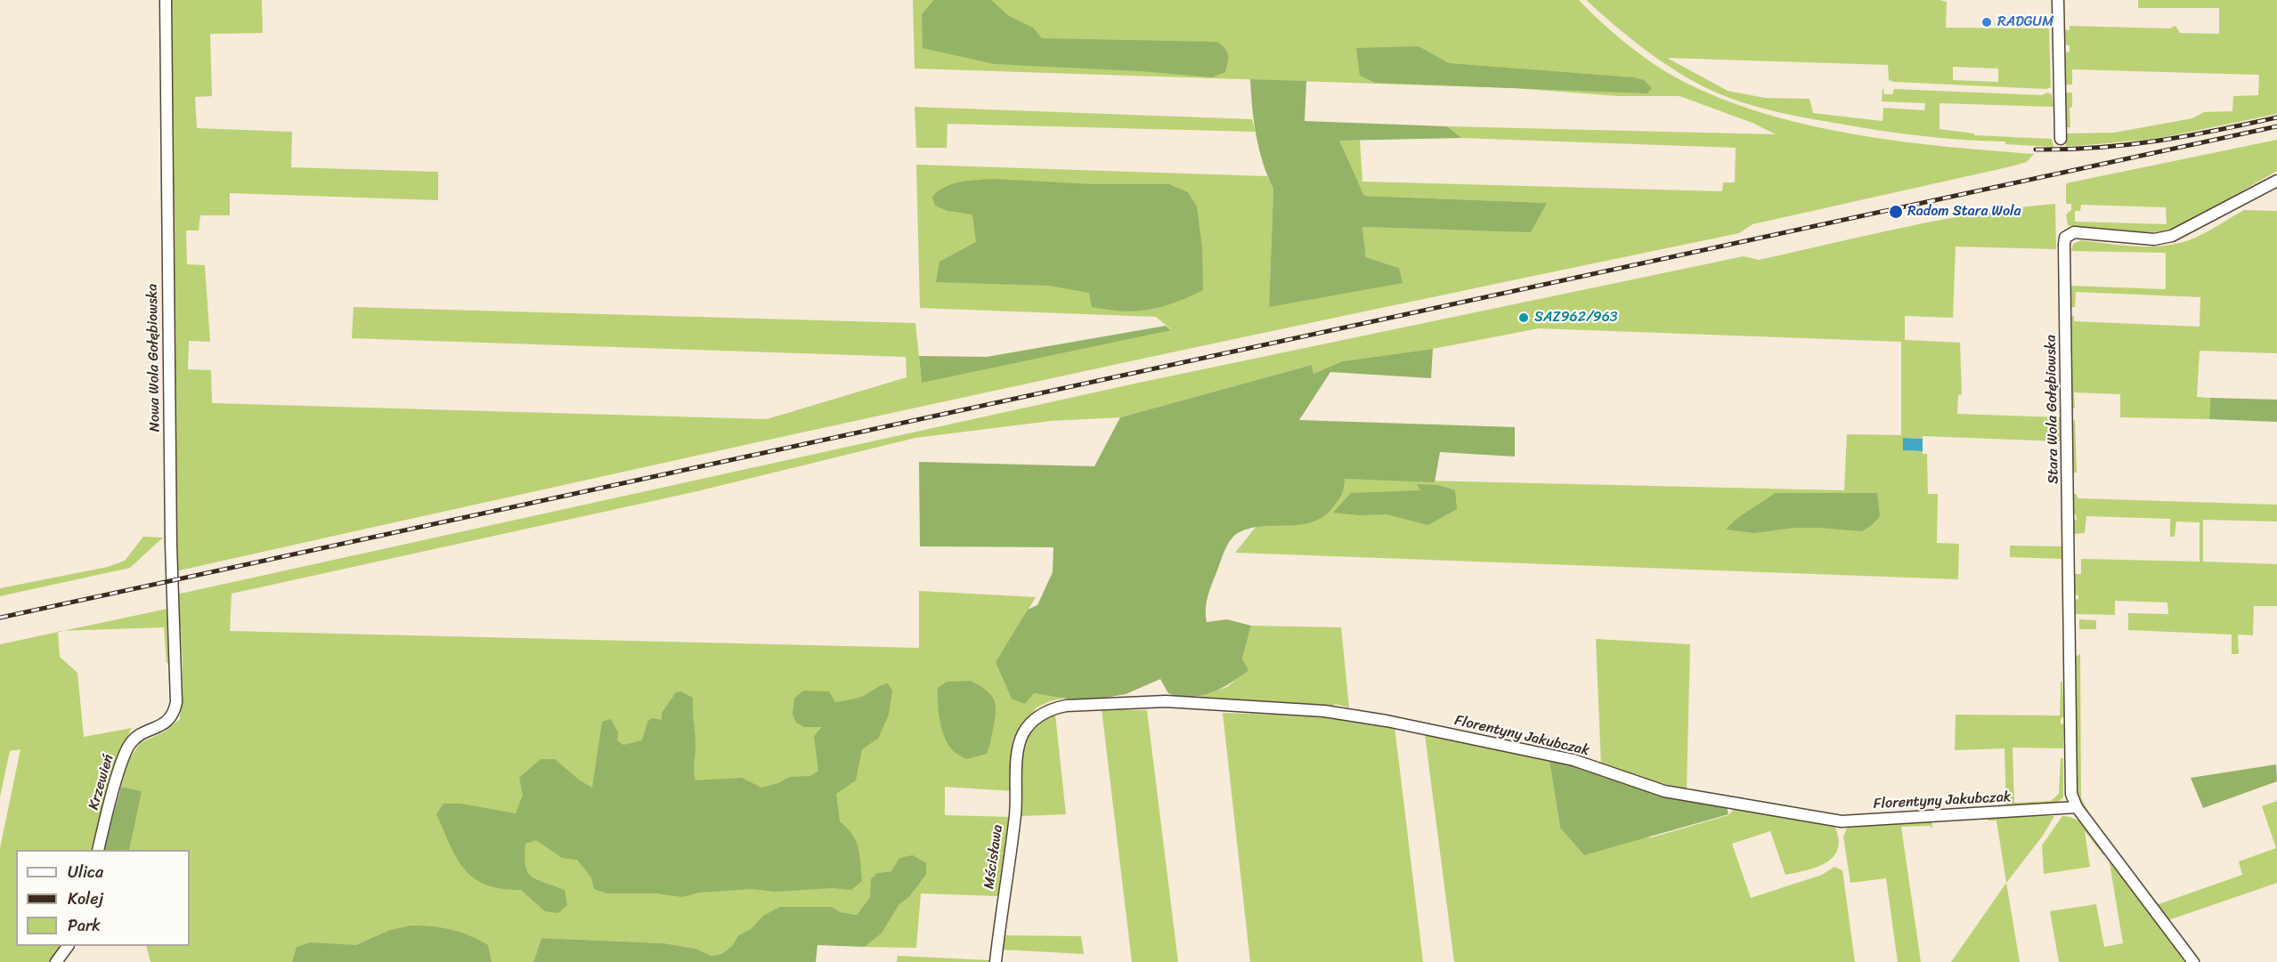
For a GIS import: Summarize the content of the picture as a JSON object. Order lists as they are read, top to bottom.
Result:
{
  "streets": {
    "street": [
      "Nowa Wola Gołębiowska",
      "Stara Wola Gołębiowska",
      "Florentyny Jakubczak",
      "Krzewień",
      "Mścisława"
    ]
  },
  "crossings": [
    ["Nowa Wola Gołębiowska", "Krzewień"],
    ["Stara Wola Gołębiowska", "Florentyny Jakubczak"],
    ["Florentyny Jakubczak", "Mścisława"]
  ],
  "places": ["RADGUM", "Radom Stara Wola", "SAZ962/963"],
  "legend": ["Ulica", "Kolej", "Park"]
}
